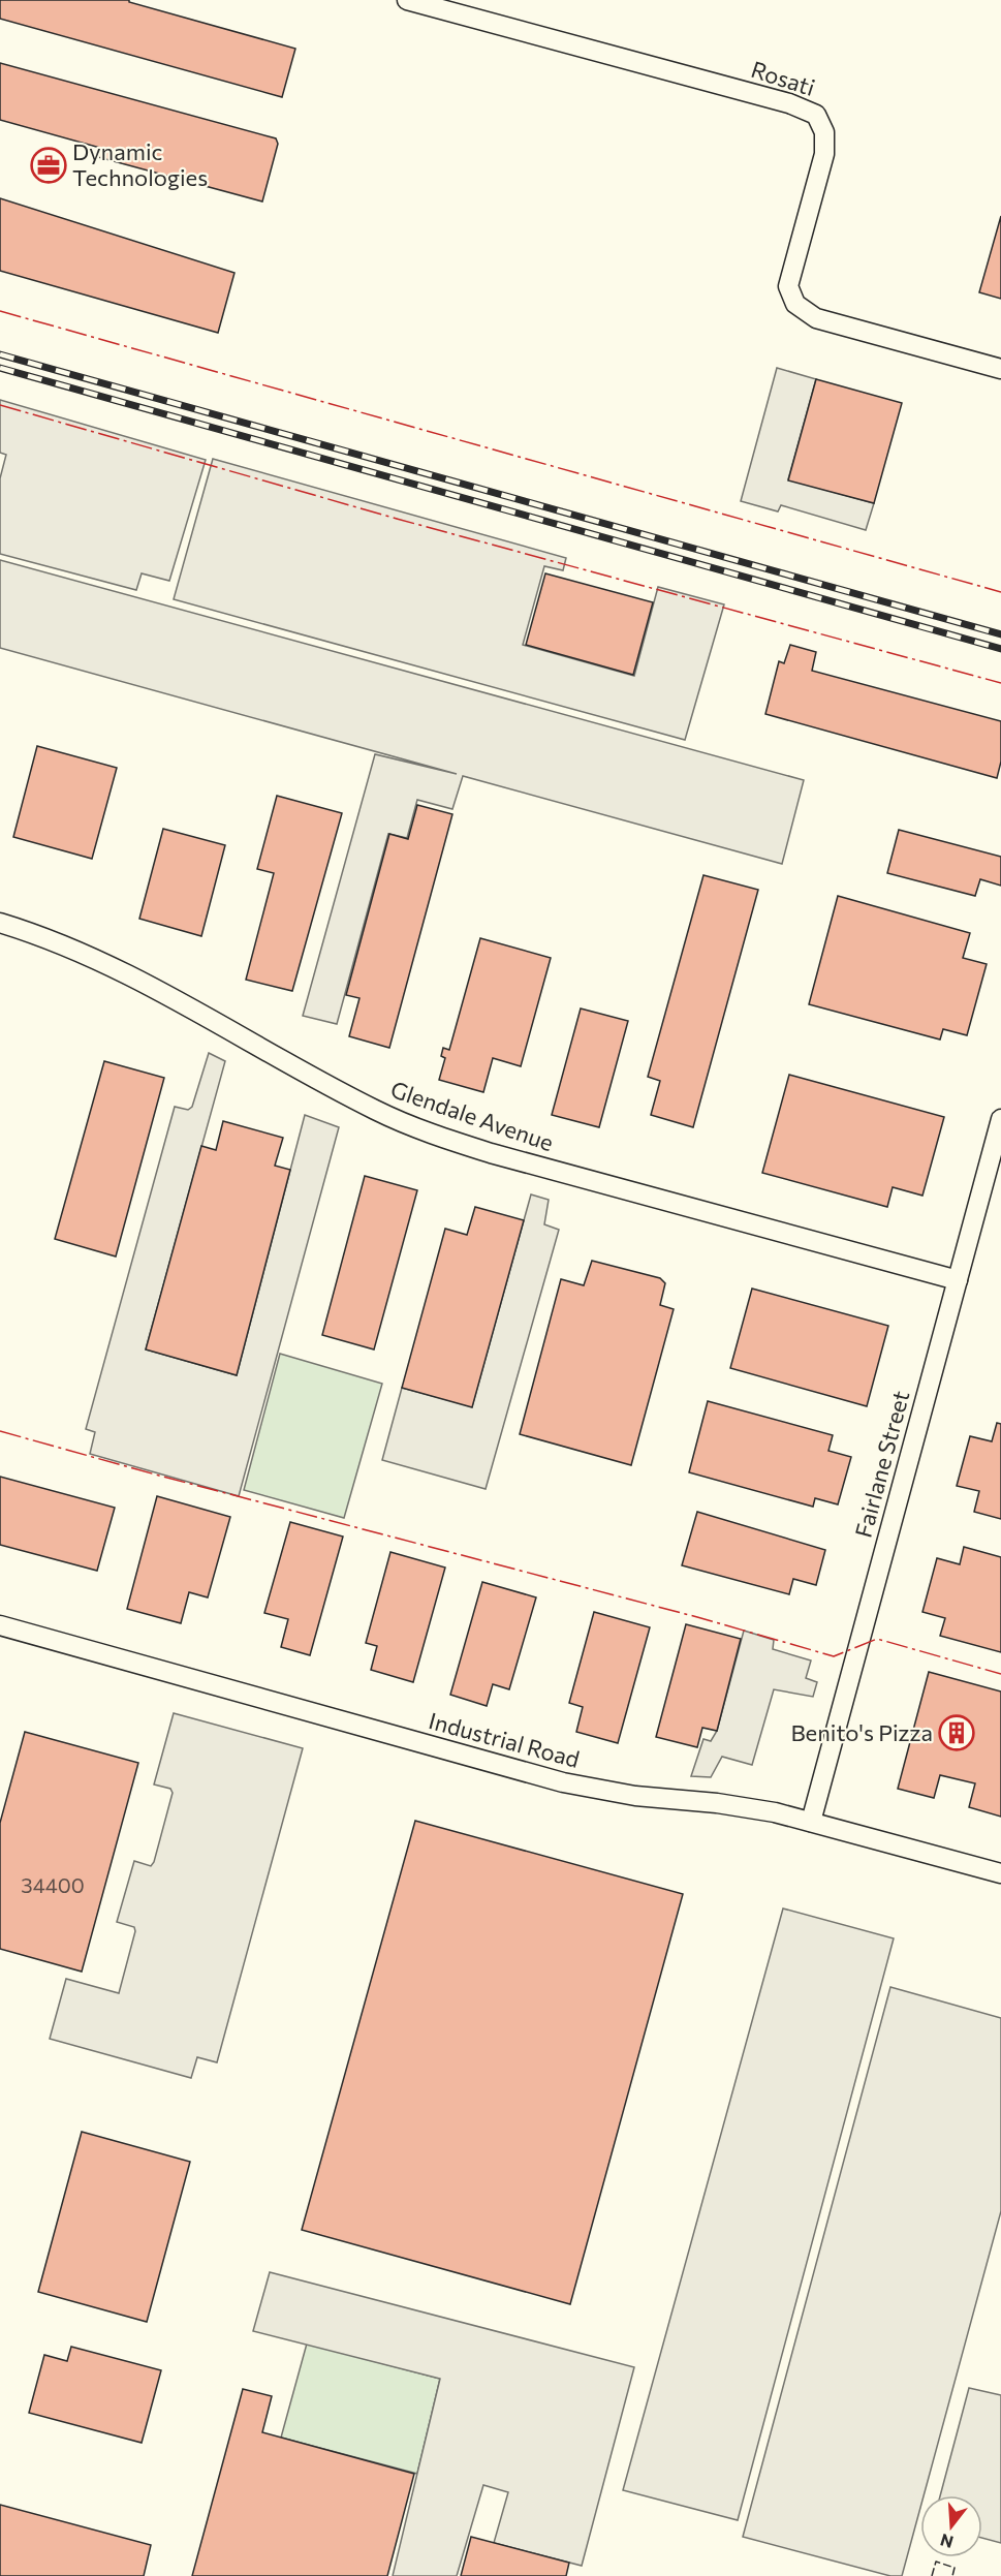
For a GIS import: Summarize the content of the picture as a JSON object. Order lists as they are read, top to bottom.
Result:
{
  "streets": {
    "street": [
      "Rosati",
      "Glendale Avenue",
      "Fairlane Street",
      "Industrial Road"
    ]
  },
  "crossings": [
    ["Glendale Avenue", "Fairlane Street"],
    ["Fairlane Street", "Industrial Road"]
  ],
  "places": {
    "office": ["Dynamic Technologies"],
    "building": ["Benito's Pizza"]
  },
  "house_numbers": ["34400"],
  "north": "bottom"
}
